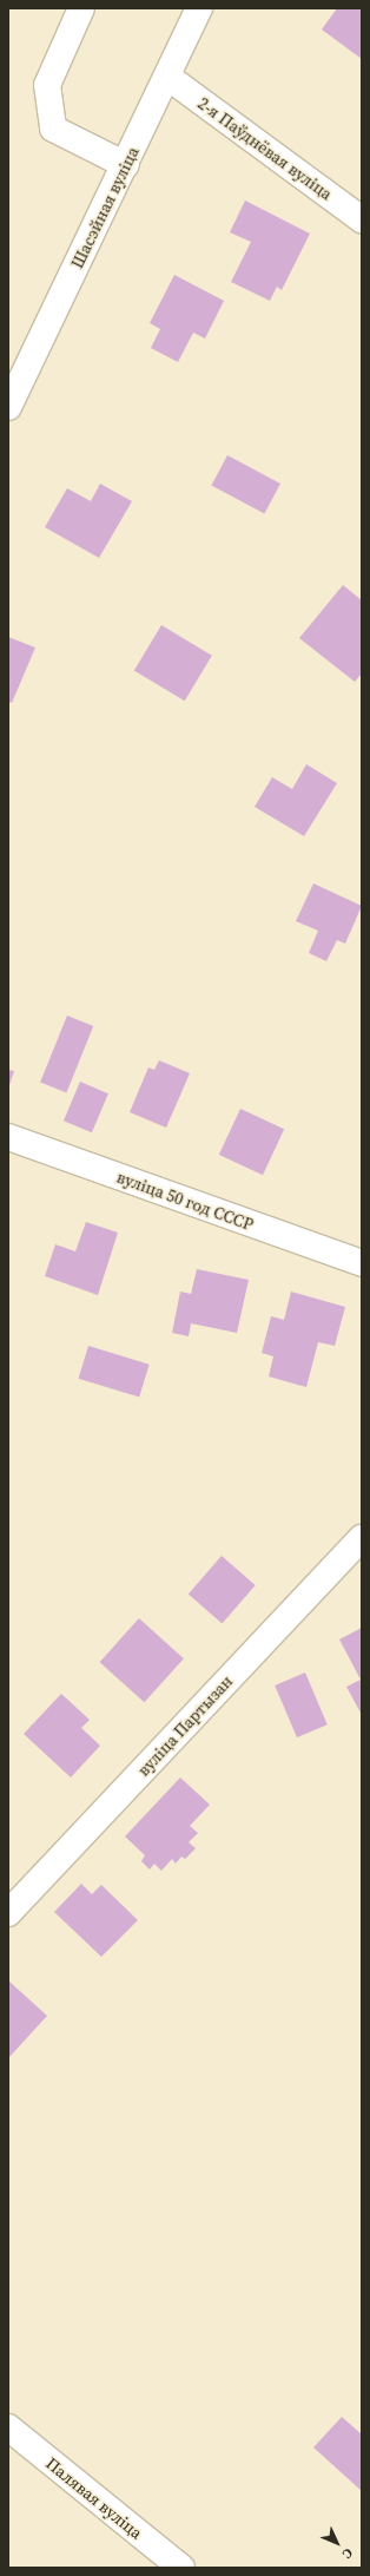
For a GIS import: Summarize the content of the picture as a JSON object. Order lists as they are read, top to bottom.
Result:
{
  "streets": {
    "street": [
      "2-я Паўднёвая вуліца",
      "Шасэйная вуліца",
      "вуліца 50 год СССР",
      "вуліца Партызан",
      "Палявая вуліца"
    ]
  },
  "crossings": [
    ["2-я Паўднёвая вуліца", "Шасэйная вуліца"]
  ],
  "north": "bottom right"
}
